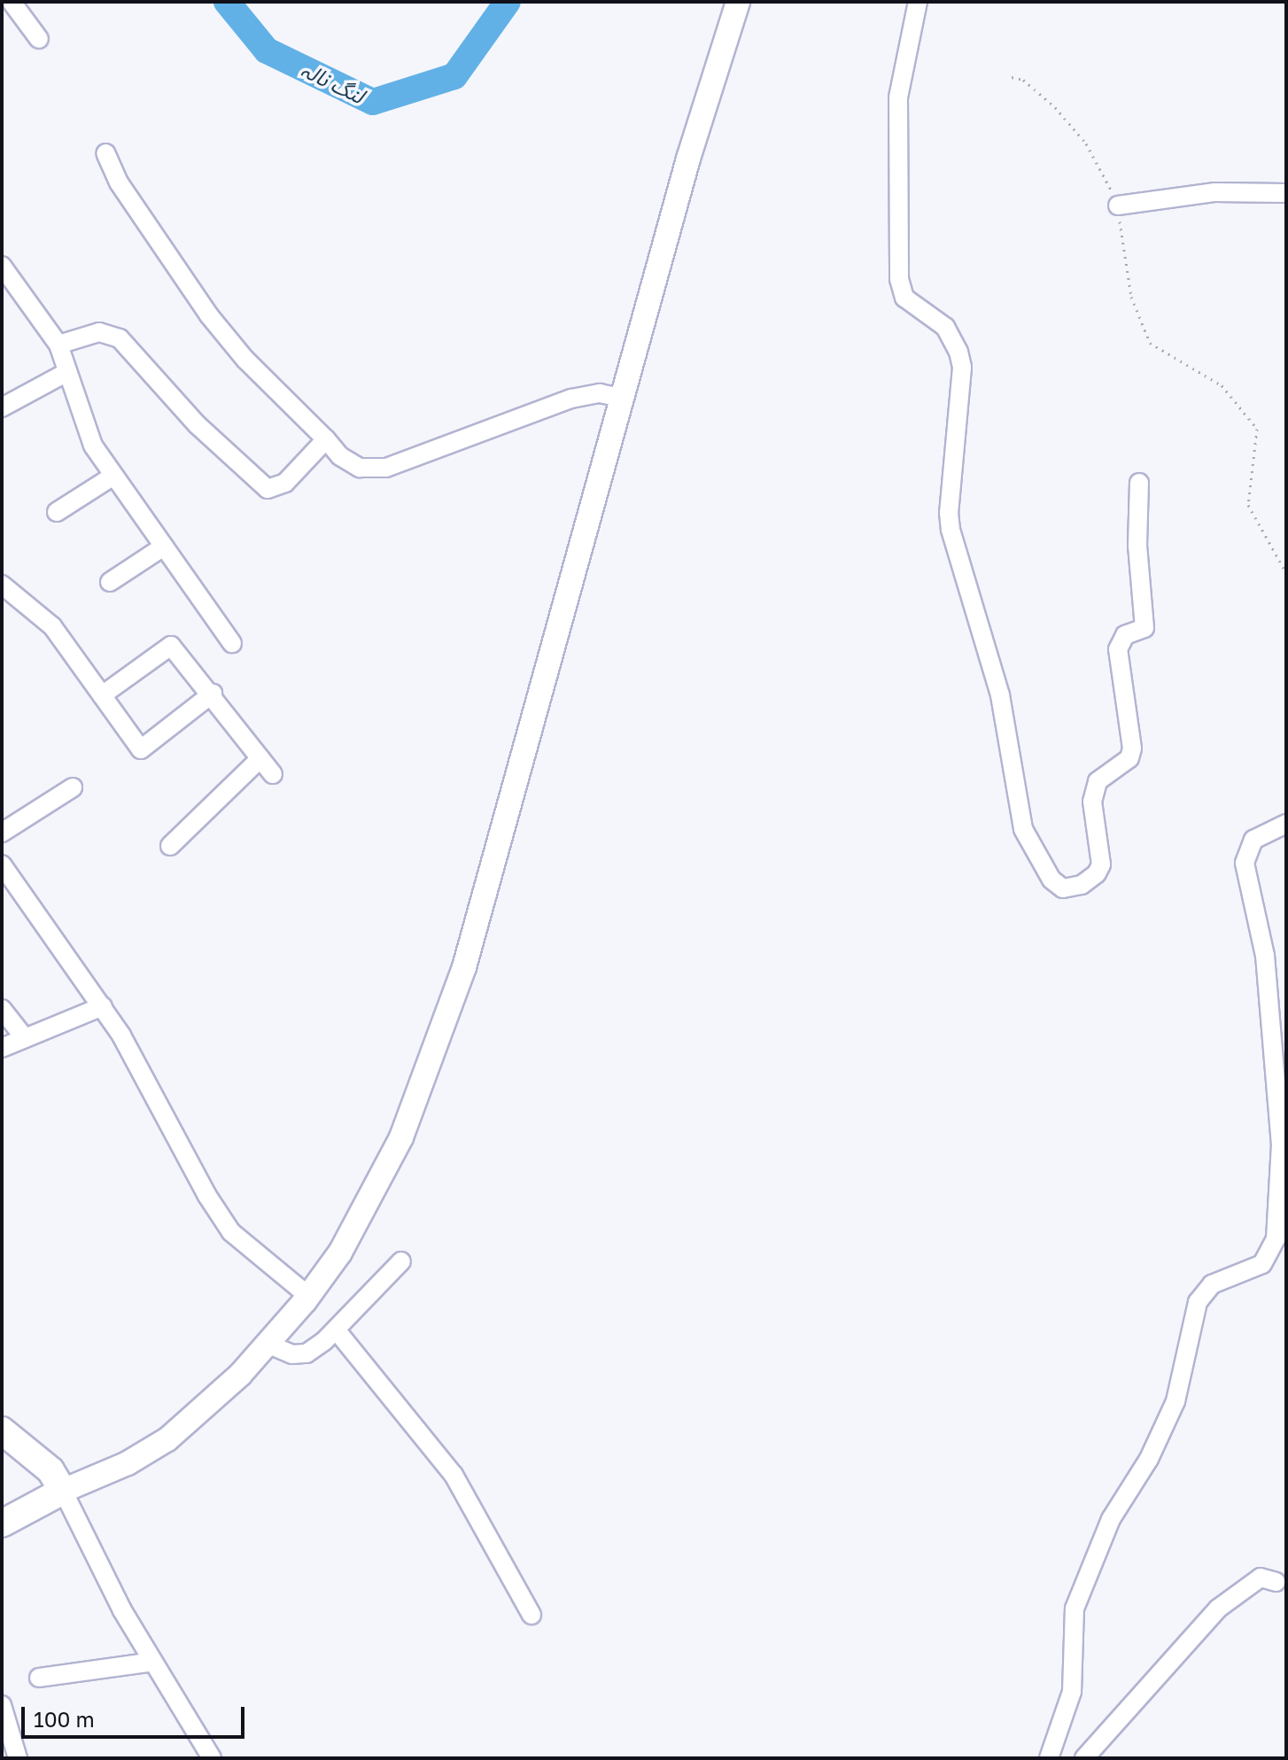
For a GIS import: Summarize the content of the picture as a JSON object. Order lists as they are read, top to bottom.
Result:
{
  "water": ["لنگ نالہ"],
  "scale_bar": "100 m"
}
